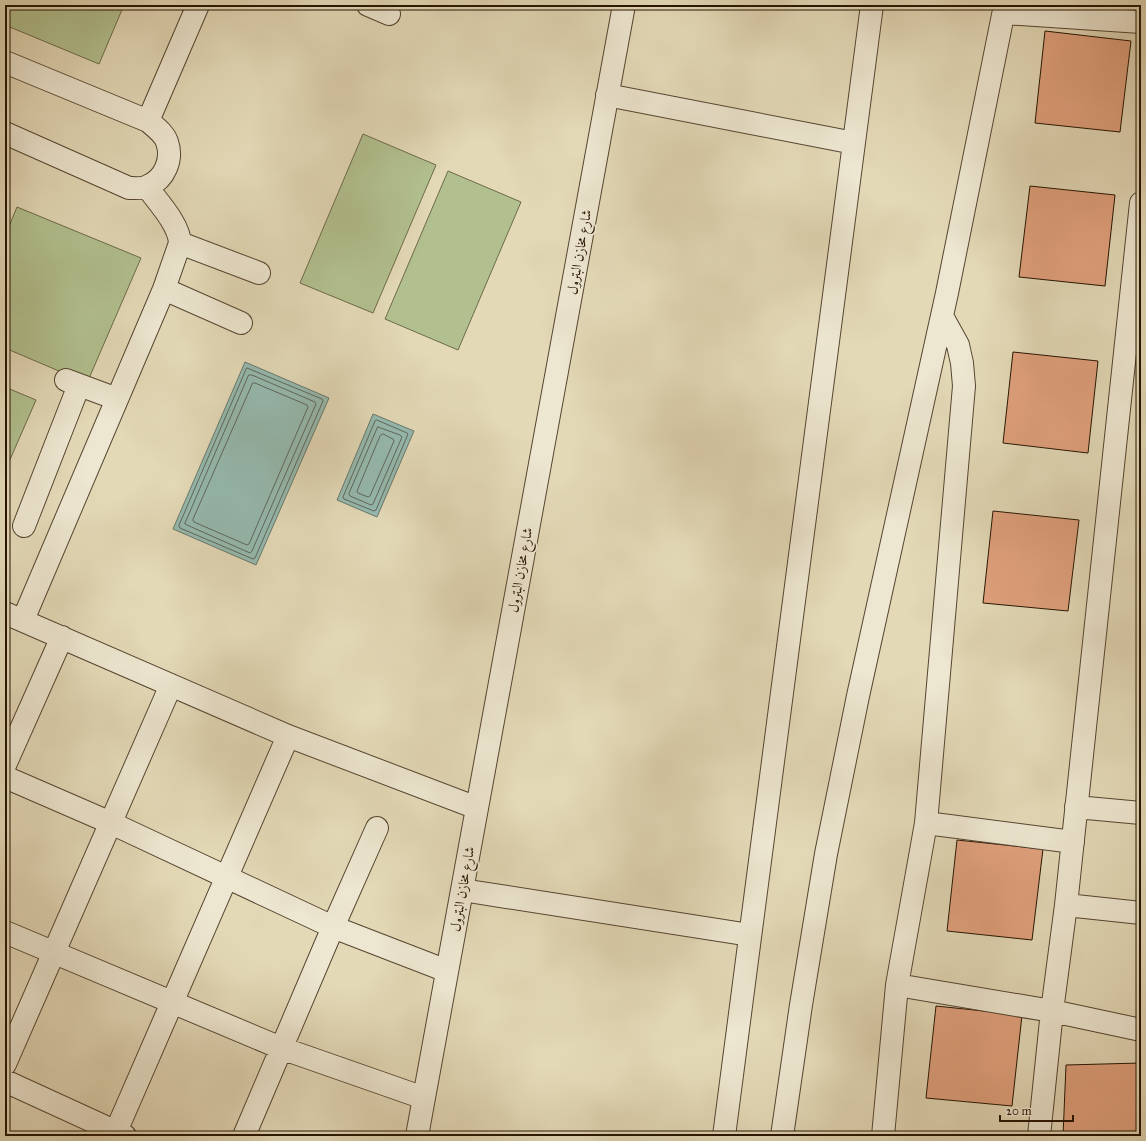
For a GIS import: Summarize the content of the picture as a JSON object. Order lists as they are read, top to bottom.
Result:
{
  "streets": {
    "street": ["شارع مخازن البترول"]
  },
  "scale_bar": "20 m"
}
